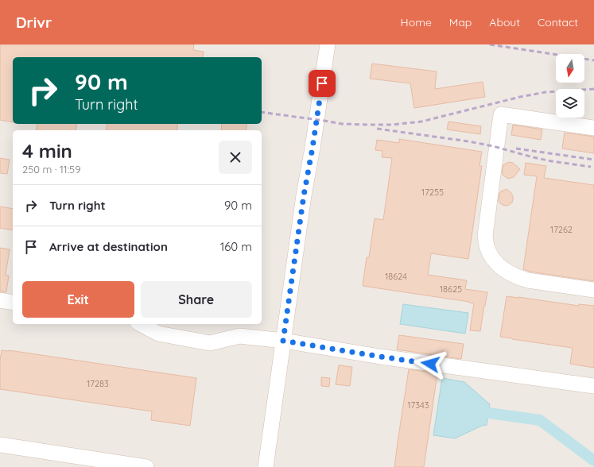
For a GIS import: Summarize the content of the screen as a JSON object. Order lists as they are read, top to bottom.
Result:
{
  "house_numbers": [
    "17255",
    "17262",
    "18624",
    "18625",
    "17283",
    "17343"
  ],
  "north": "bottom",
  "page": {
    "header": "Drivr",
    "nav": [
      "Home",
      "Map",
      "About",
      "Contact"
    ],
    "turn": ["90 m", "Turn right"],
    "heading": ["4 min", "250 m · 11:59"],
    "list": [
      {
        "name": "Turn right",
        "value": "90 m"
      },
      {
        "name": "Arrive at destination",
        "value": "160 m"
      }
    ],
    "buttons": ["Exit", "Share"]
  }
}
